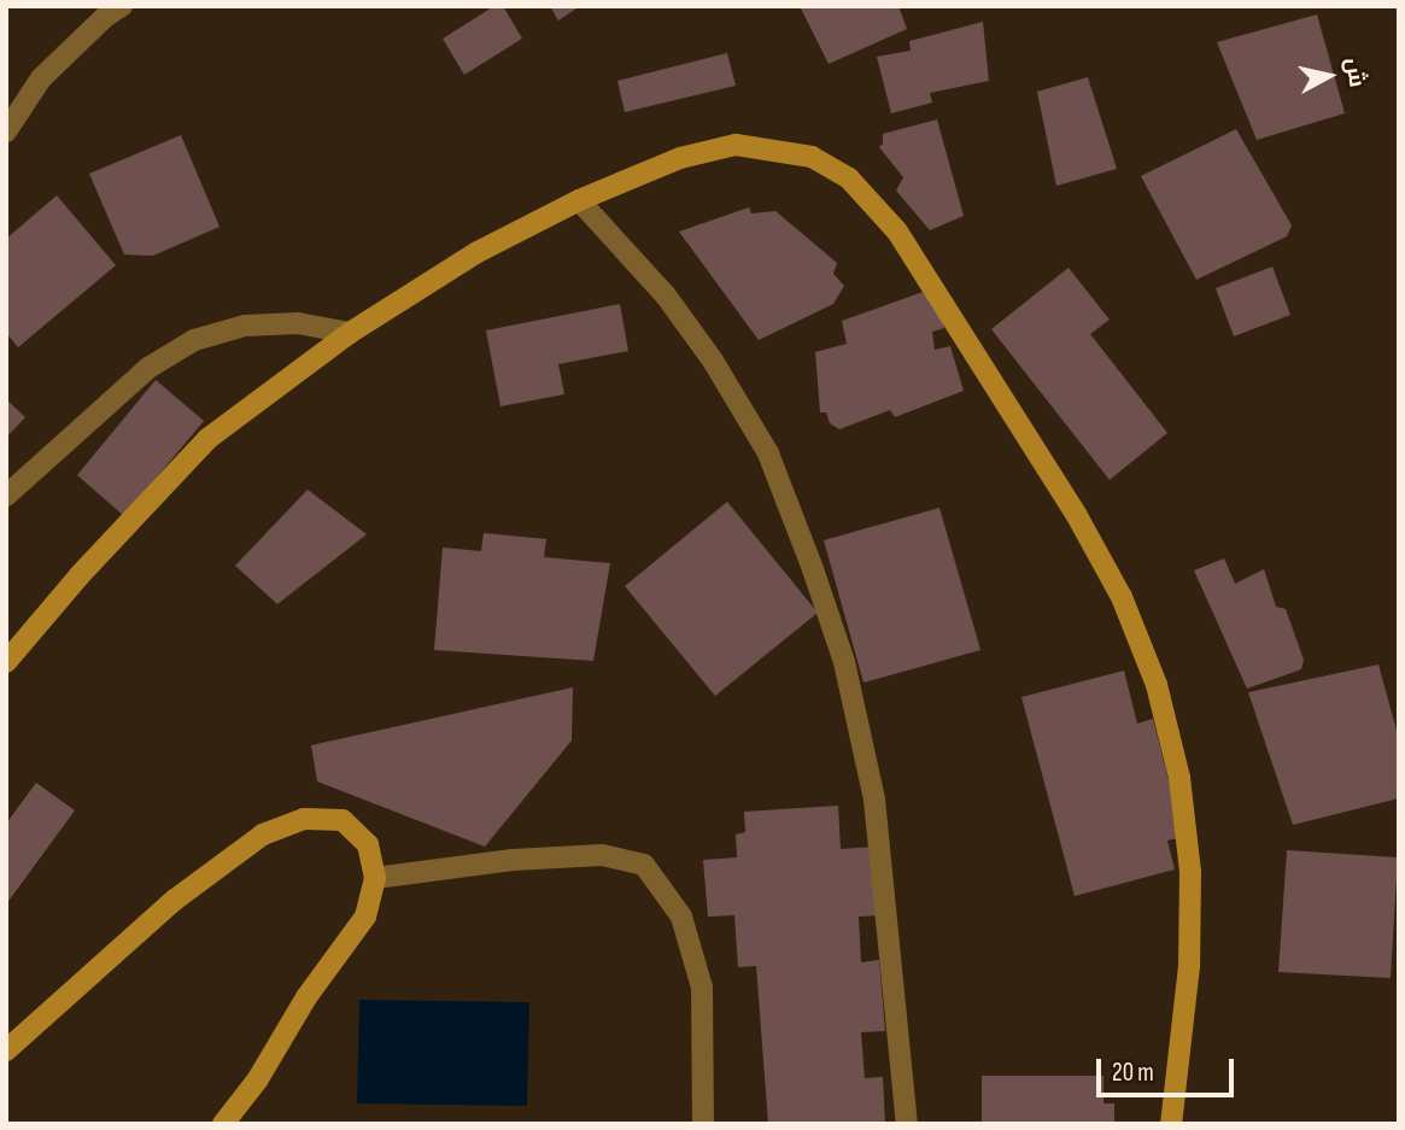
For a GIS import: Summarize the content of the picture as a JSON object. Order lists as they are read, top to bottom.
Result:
{
  "scale_bar": "20 m",
  "north": "right"
}
